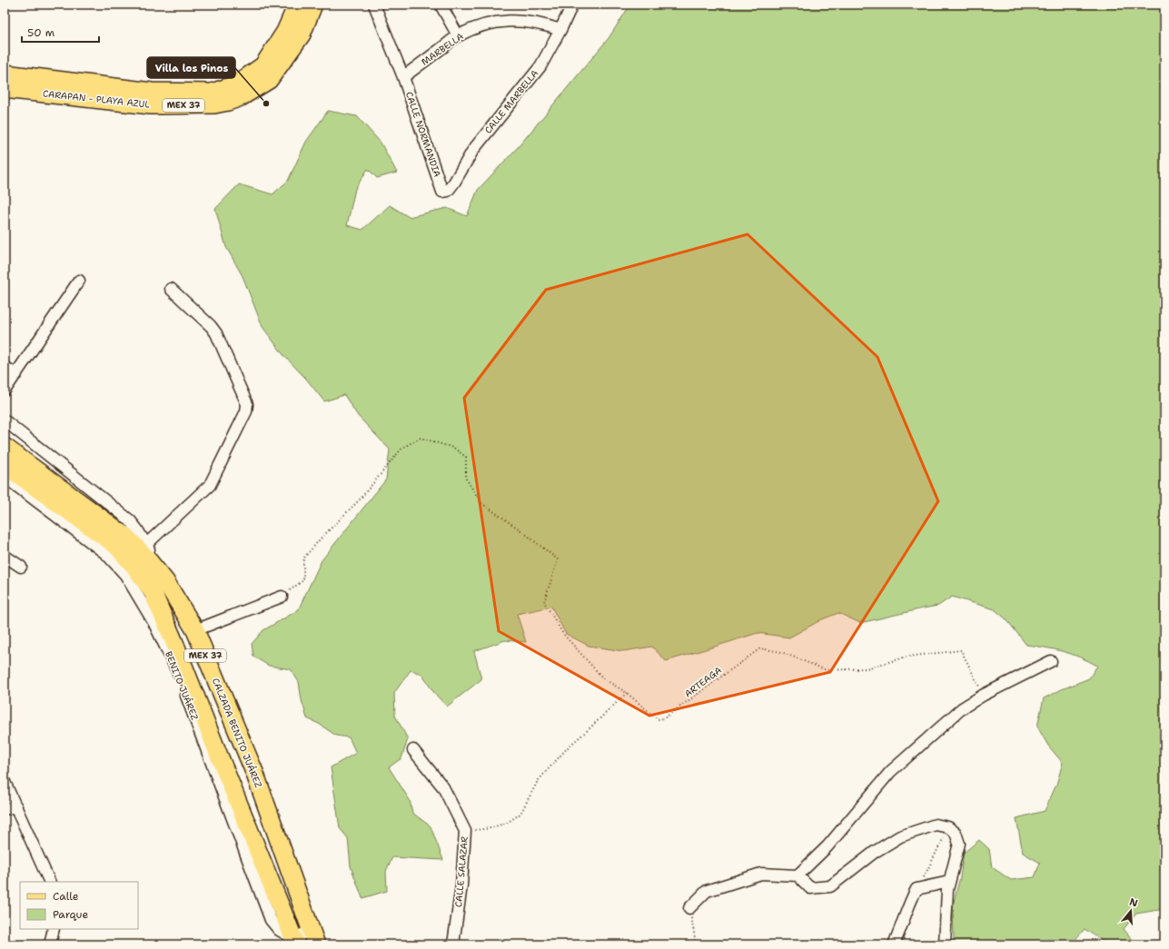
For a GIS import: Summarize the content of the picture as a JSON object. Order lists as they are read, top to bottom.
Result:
{
  "streets": {
    "main road": ["CARAPAN - PLAYA AZUL", "MEX 37", "CALZADA BENITO JUÁREZ"],
    "street": [
      "MARBELLA",
      "CALLE MARBELLA",
      "CALLE NORMANDIA",
      "BENITO JUÁREZ",
      "CALLE SALAZAR"
    ],
    "path": ["ARTEAGA"]
  },
  "crossings": [
    ["MARBELLA", "CALLE MARBELLA"],
    ["MARBELLA", "CALLE NORMANDIA"],
    ["CALLE MARBELLA", "CALLE NORMANDIA"],
    ["MEX 37", "BENITO JUÁREZ"]
  ],
  "places": ["Villa los Pinos"],
  "legend": ["Calle", "Parque"],
  "scale_bar": "50 m",
  "north": "top"
}
